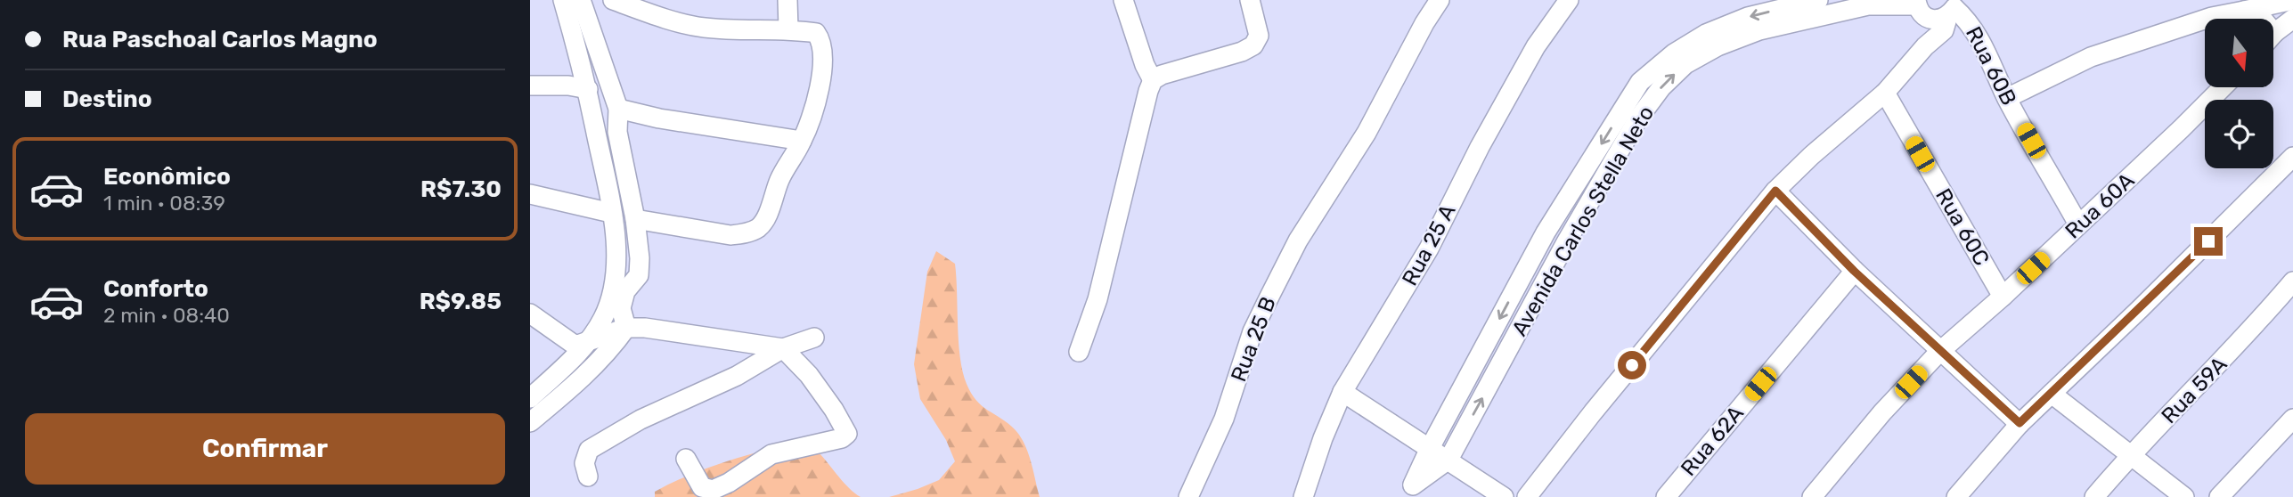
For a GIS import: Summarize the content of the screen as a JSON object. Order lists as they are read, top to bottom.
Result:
{
  "streets": {
    "street": [
      "Rua 60B",
      "Rua 60A",
      "Avenida Carlos Stella Neto",
      "Rua 60C",
      "Rua 25 A",
      "Rua 25 B",
      "Rua 59A",
      "Rua 62A"
    ]
  },
  "crossings": [
    ["Rua 60B", "Rua 60A"],
    ["Rua 60B", "Avenida Carlos Stella Neto"],
    ["Rua 60A", "Rua 60C"]
  ],
  "north": "bottom",
  "page": {
    "banner": ["Rua Paschoal Carlos Magno", "Destino"],
    "list": [
      {
        "name": "Econômico",
        "note": "1 min · 08:39",
        "value": "R$7.30"
      },
      {
        "name": "Conforto",
        "note": "2 min · 08:40",
        "value": "R$9.85"
      }
    ],
    "buttons": "Confirmar"
  }
}
